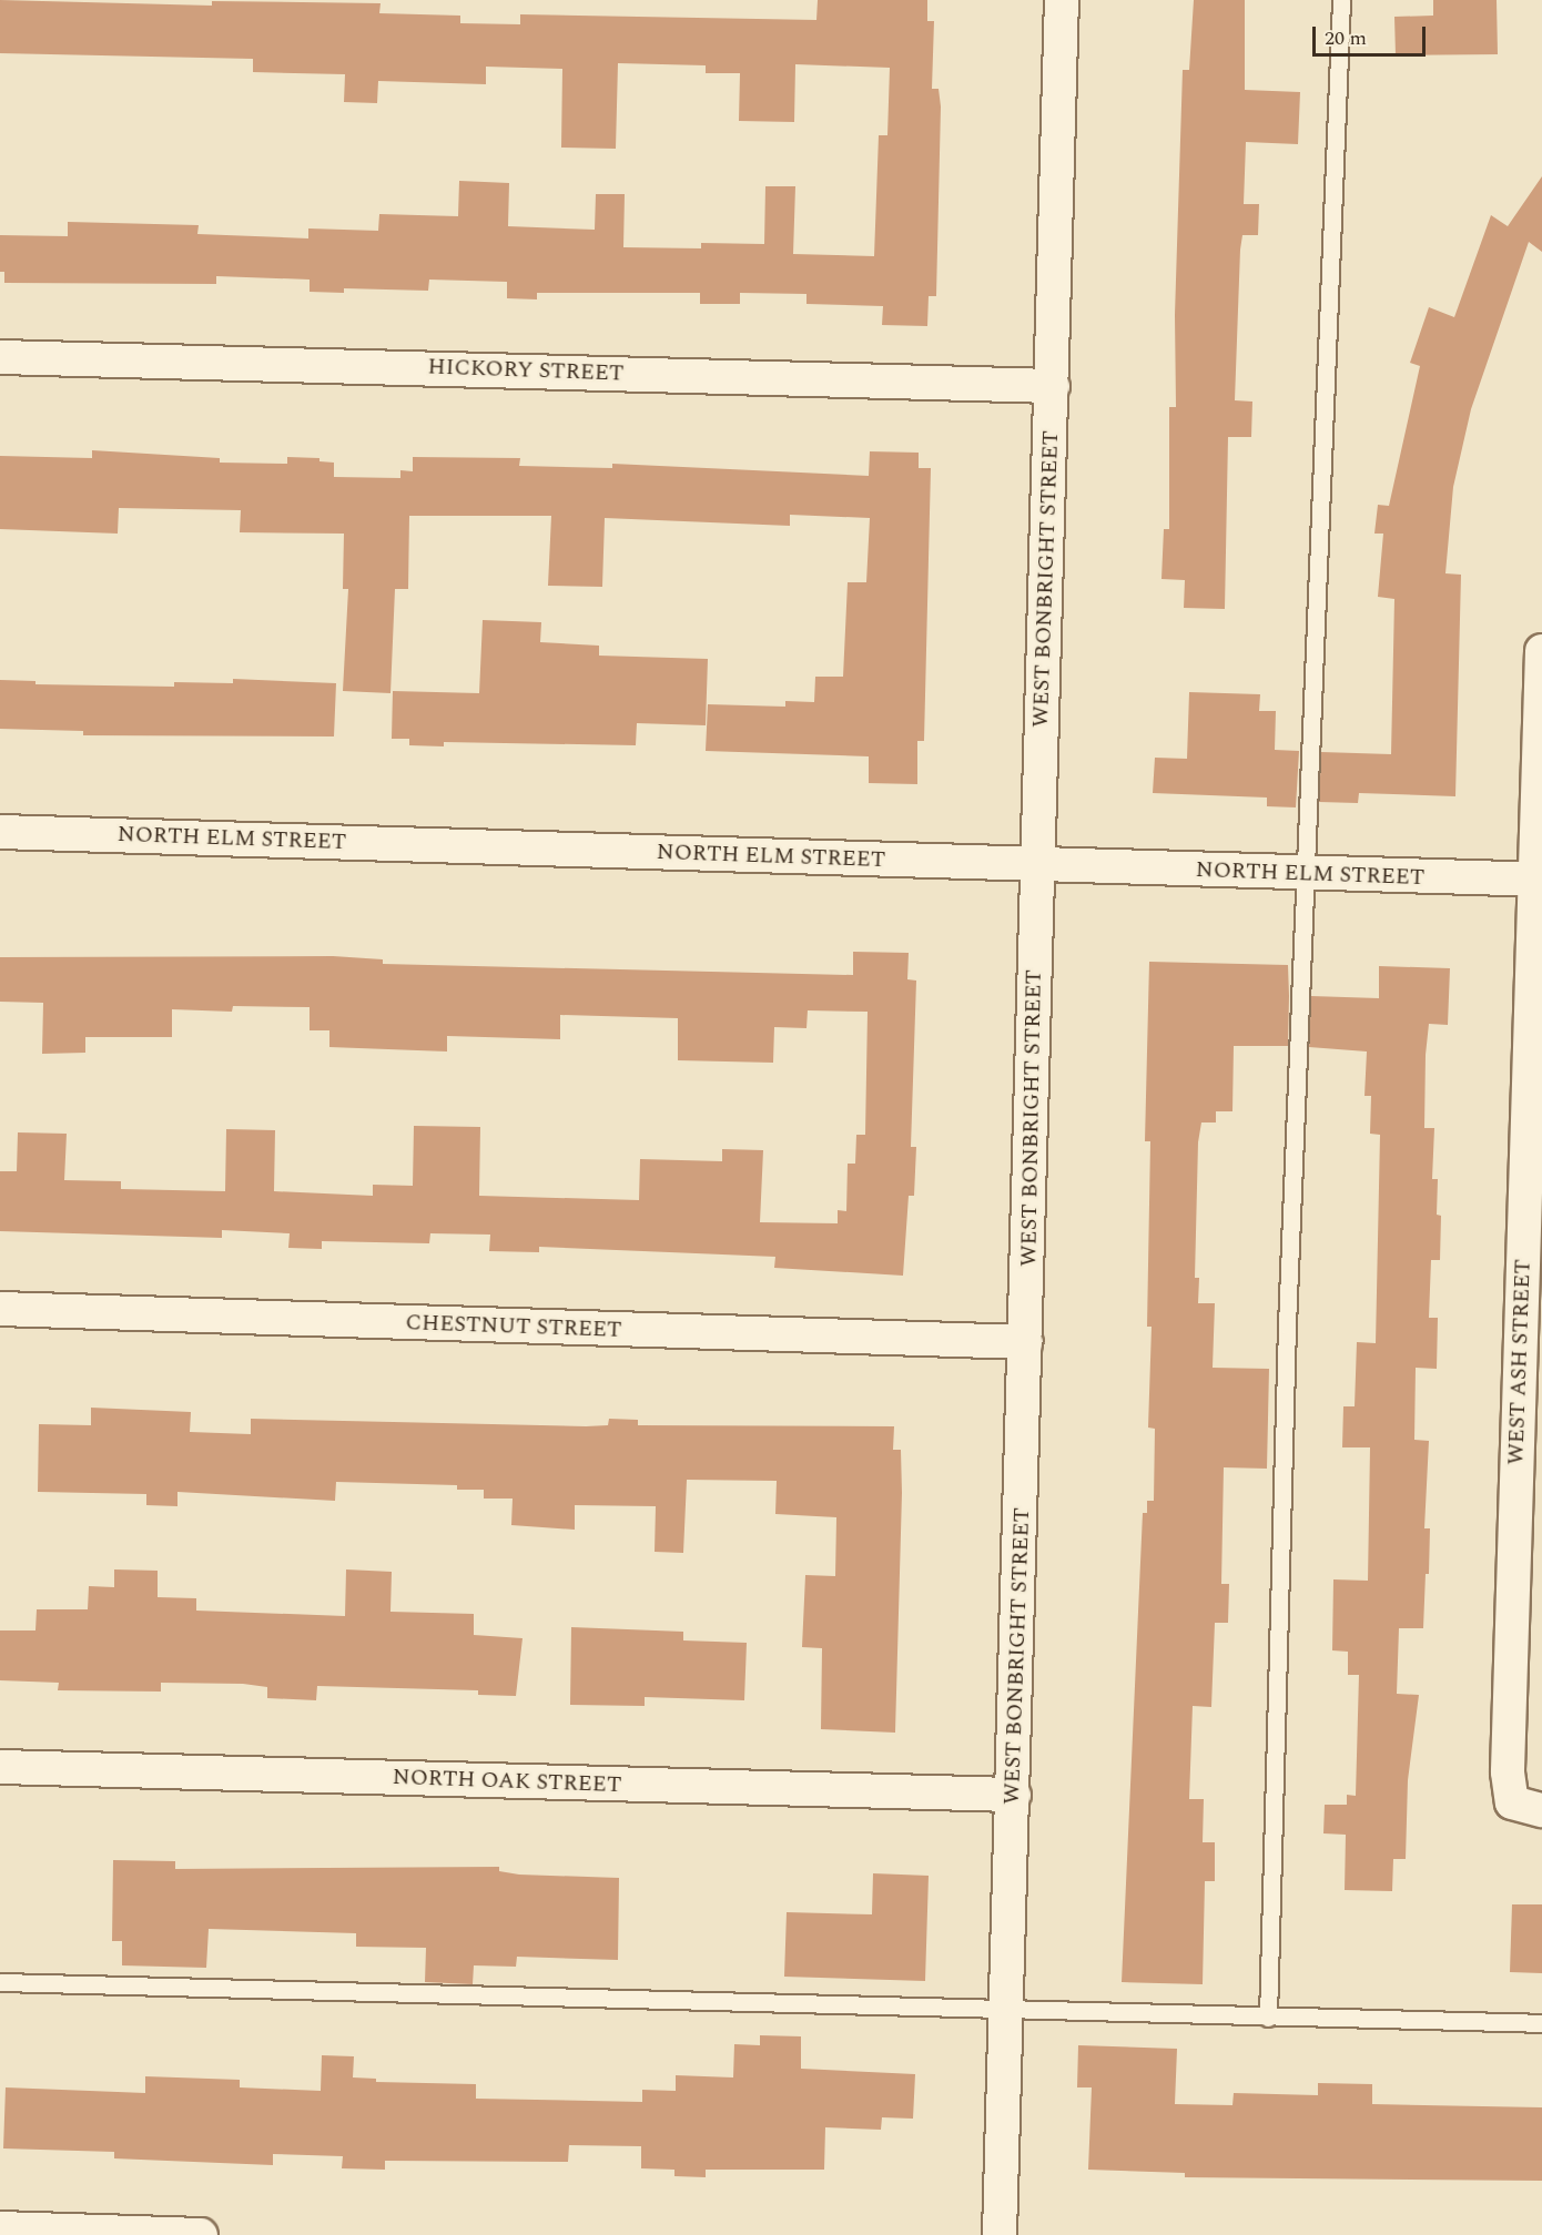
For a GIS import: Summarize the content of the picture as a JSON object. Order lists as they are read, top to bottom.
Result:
{
  "streets": {
    "street": [
      "HICKORY STREET",
      "WEST BONBRIGHT STREET",
      "NORTH ELM STREET",
      "CHESTNUT STREET",
      "WEST ASH STREET",
      "NORTH OAK STREET"
    ]
  },
  "crossings": [
    ["HICKORY STREET", "WEST BONBRIGHT STREET"],
    ["WEST BONBRIGHT STREET", "NORTH ELM STREET"],
    ["WEST BONBRIGHT STREET", "CHESTNUT STREET"],
    ["WEST BONBRIGHT STREET", "NORTH OAK STREET"],
    ["NORTH ELM STREET", "WEST ASH STREET"]
  ],
  "scale_bar": "20 m"
}
